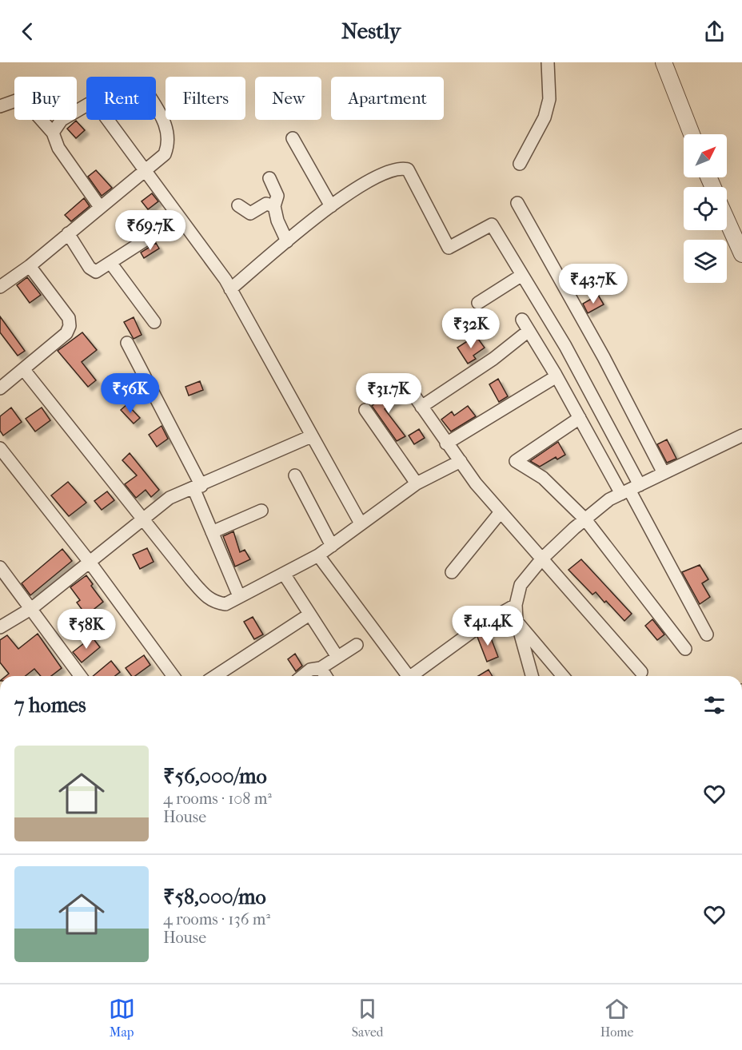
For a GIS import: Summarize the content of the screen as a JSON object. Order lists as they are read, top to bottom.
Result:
{
  "north": "top right",
  "page": {
    "header": "Nestly",
    "chip": [
      "Buy",
      "Rent",
      "Filters",
      "New",
      "Apartment"
    ],
    "price": [
      "₹69.7K",
      "₹43.7K",
      "₹32K",
      "₹56K",
      "₹31.7K",
      "₹41.4K",
      "₹58K"
    ],
    "heading": "7 homes",
    "list": [
      {
        "name": "₹56,000/mo",
        "note": "4 rooms · 108 m² · House"
      },
      {
        "name": "₹58,000/mo",
        "note": "4 rooms · 136 m² · House"
      }
    ],
    "tabs": ["Map", "Saved", "Home"]
  }
}
